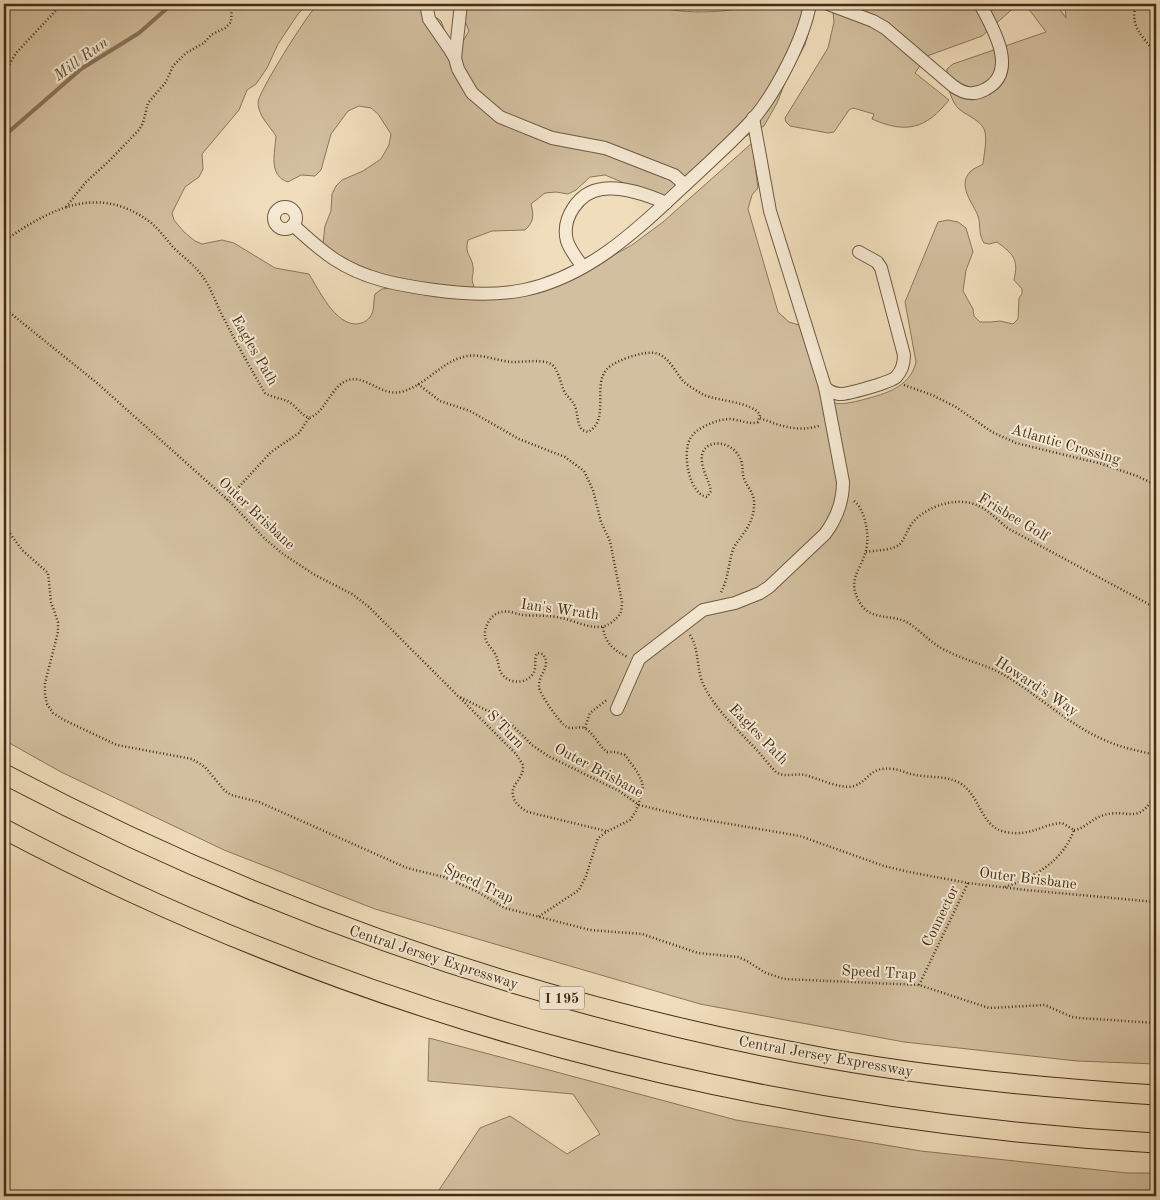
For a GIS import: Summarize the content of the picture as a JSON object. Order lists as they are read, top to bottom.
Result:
{
  "streets": {
    "highway": ["Central Jersey Expressway", "I 195"],
    "path": [
      "Eagles Path",
      "Atlantic Crossing",
      "Outer Brisbane",
      "Frisbee Golf",
      "Ian's Wrath",
      "Howard's Way",
      "S Turn",
      "Speed Trap",
      "Connector"
    ]
  },
  "crossings": [
    ["Outer Brisbane", "S Turn"],
    ["Outer Brisbane", "Connector"],
    ["Frisbee Golf", "Howard's Way"],
    ["Speed Trap", "Connector"]
  ],
  "water": ["Mill Run"]
}
